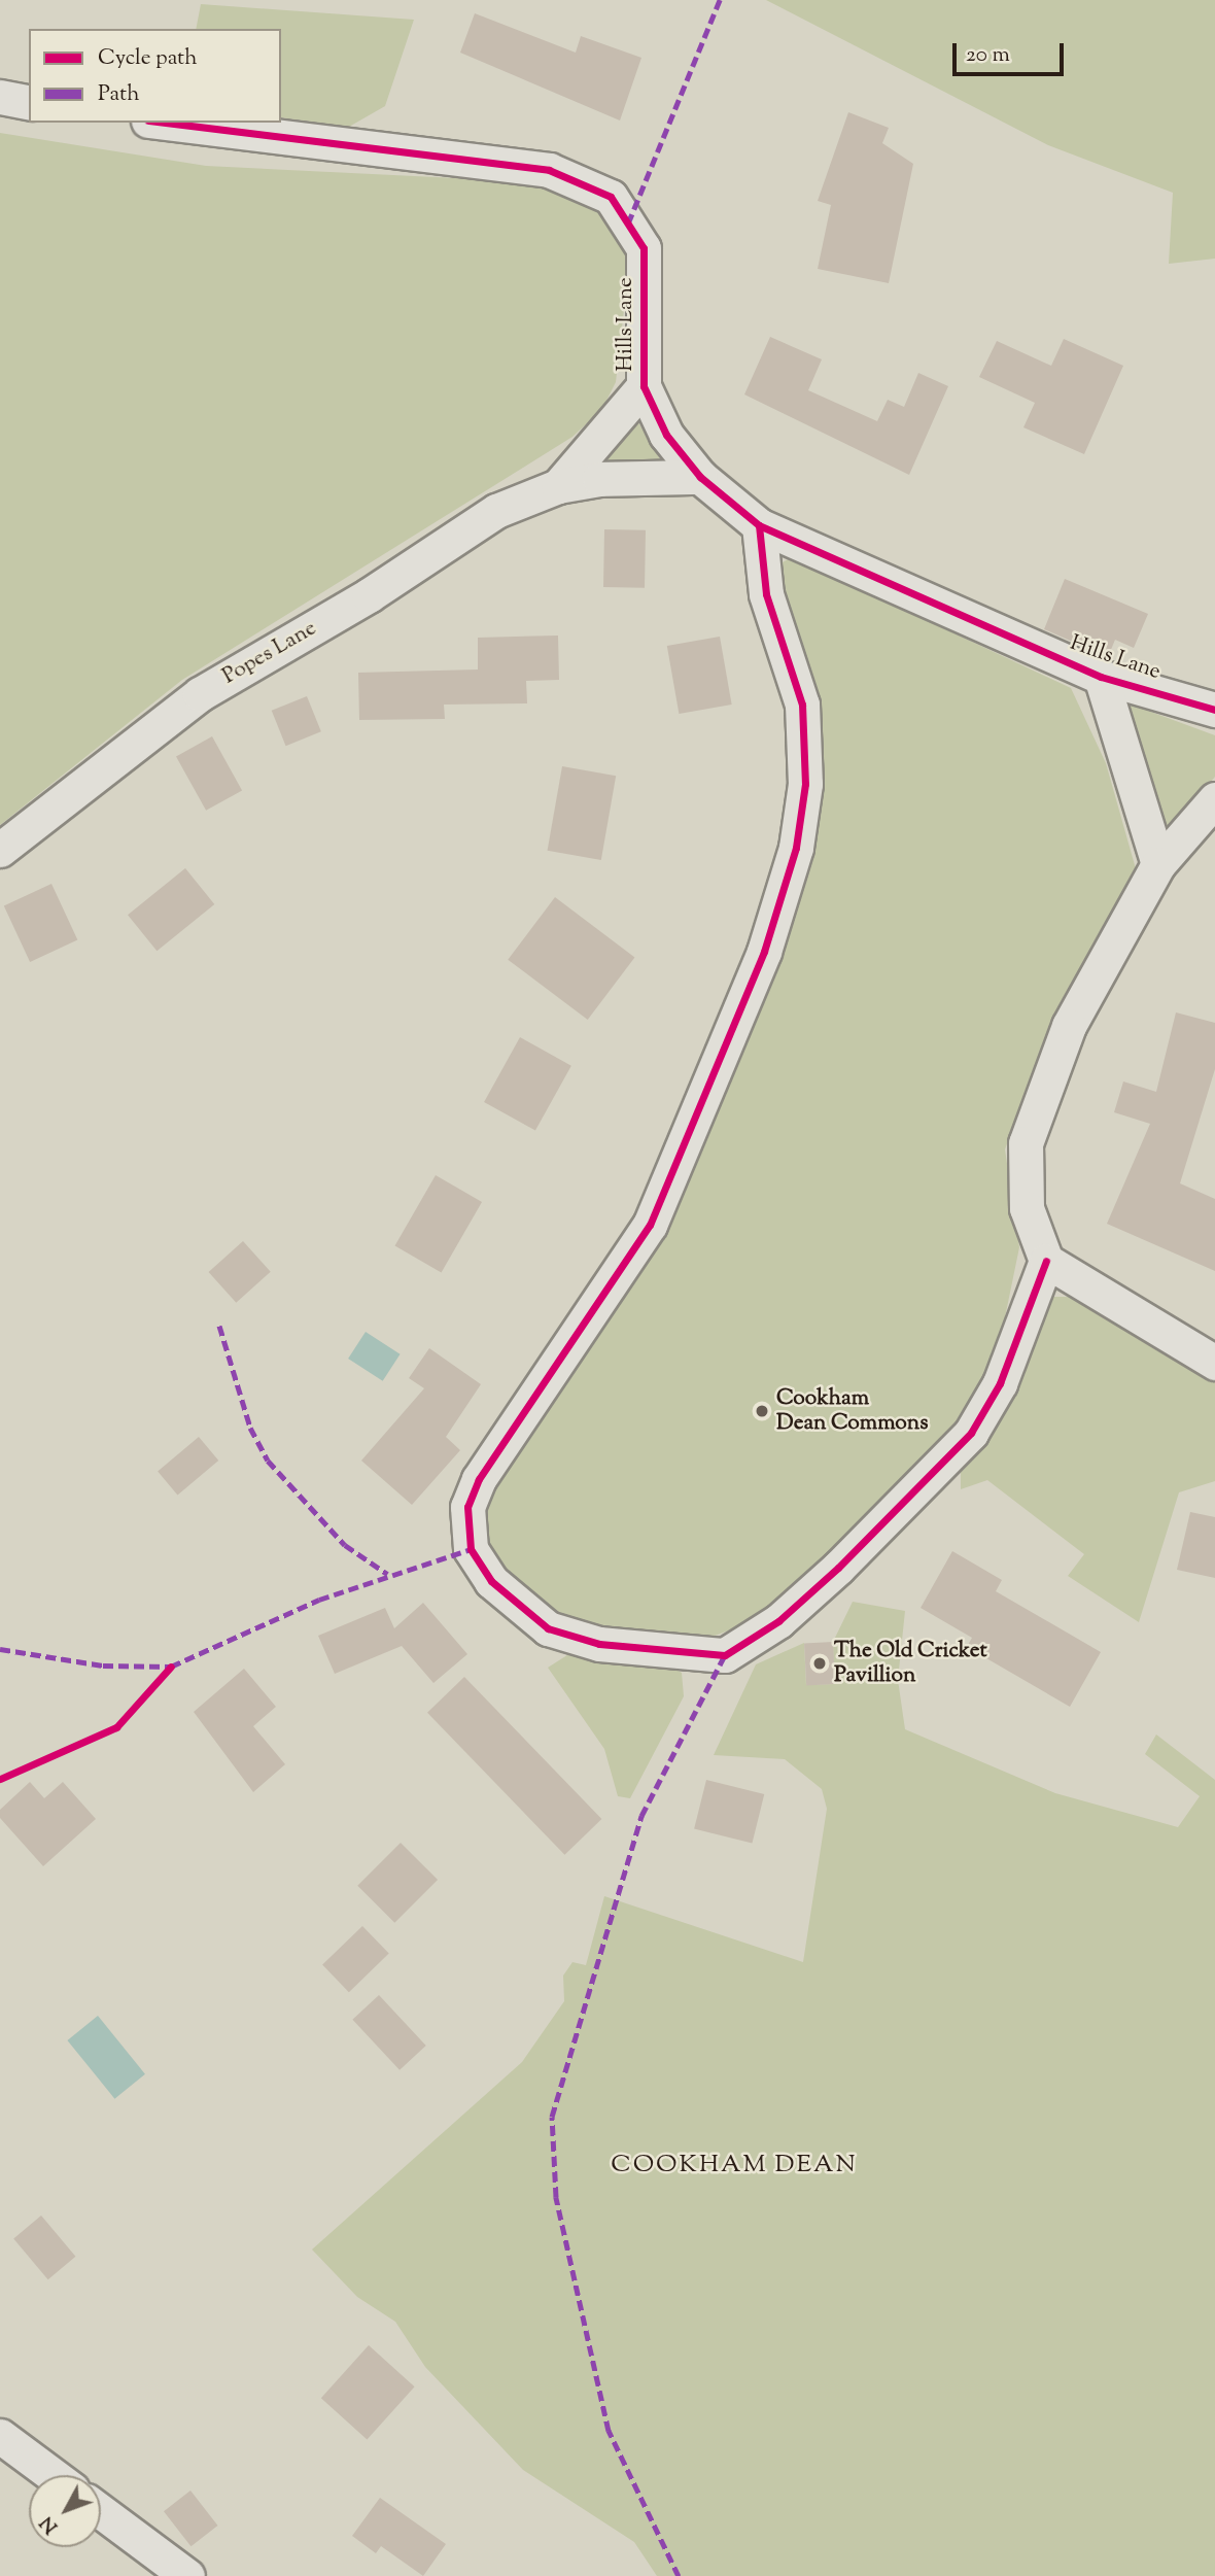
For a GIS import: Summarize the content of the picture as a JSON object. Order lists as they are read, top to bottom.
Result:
{
  "streets": {
    "street": ["Hills Lane", "Popes Lane"]
  },
  "crossings": [
    ["Hills Lane", "Popes Lane"]
  ],
  "districts": ["COOKHAM DEAN"],
  "places": ["Cookham Dean Commons", "The Old Cricket Pavillion"],
  "legend": ["Cycle path", "Path"],
  "scale_bar": "20 m",
  "north": "bottom left"
}
